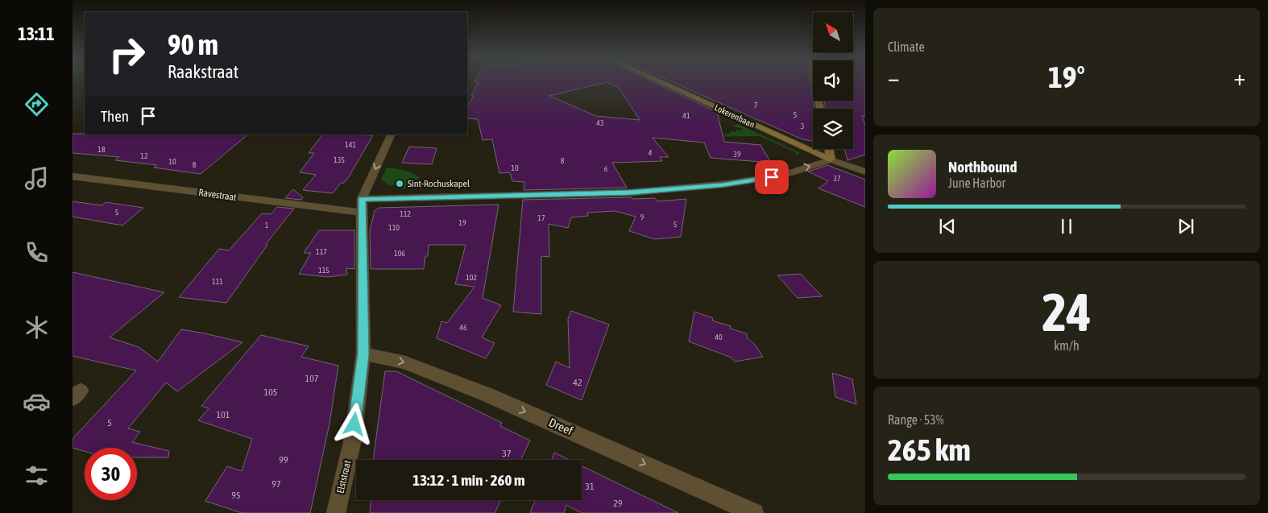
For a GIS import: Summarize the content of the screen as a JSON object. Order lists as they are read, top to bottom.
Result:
{
  "streets": {
    "street": [
      "Lokerenbaan",
      "Ravestraat",
      "Dreef",
      "Elststraat"
    ]
  },
  "crossings": [
    ["Ravestraat", "Elststraat"],
    ["Dreef", "Elststraat"]
  ],
  "one_way": ["Dreef"],
  "places": ["Sint-Rochuskapel"],
  "house_numbers": [
    "7",
    "5",
    "41",
    "43",
    "3",
    "141",
    "18",
    "4",
    "39",
    "12",
    "135",
    "8",
    "10",
    "8",
    "10",
    "6",
    "37",
    "5",
    "112",
    "9",
    "17",
    "19",
    "5",
    "1",
    "110",
    "117",
    "106",
    "115",
    "102",
    "111",
    "46",
    "40",
    "107",
    "42",
    "105",
    "101",
    "5",
    "37",
    "99",
    "97",
    "31",
    "95",
    "29"
  ],
  "north": "top left",
  "page": {
    "tabs": "13:11",
    "tile": [
      "Climate",
      ["24", "km/h"],
      ["Range · 53%", "265 km"]
    ],
    "turn": ["90 m", "Raakstraat"],
    "heat": ["−", "19°", "+"],
    "then": "Then",
    "song": ["Northbound", "June Harbor"],
    "limit": "30",
    "trip": "13:12 · 1 min · 260 m"
  }
}
